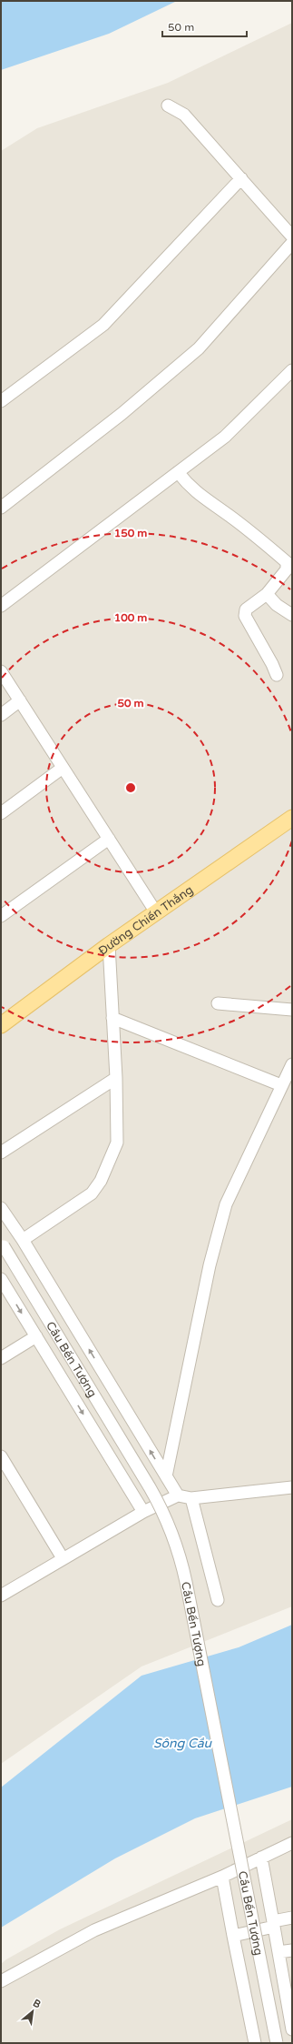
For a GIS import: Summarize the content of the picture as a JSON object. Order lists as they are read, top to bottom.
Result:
{
  "streets": {
    "main road": ["Đường Chiến Thắng"],
    "street": ["Cầu Bến Tượng"]
  },
  "water": ["Sông Cầu"],
  "scale_bar": "50 m",
  "north": "top right",
  "rings": ["150 m", "100 m", "50 m"]
}
